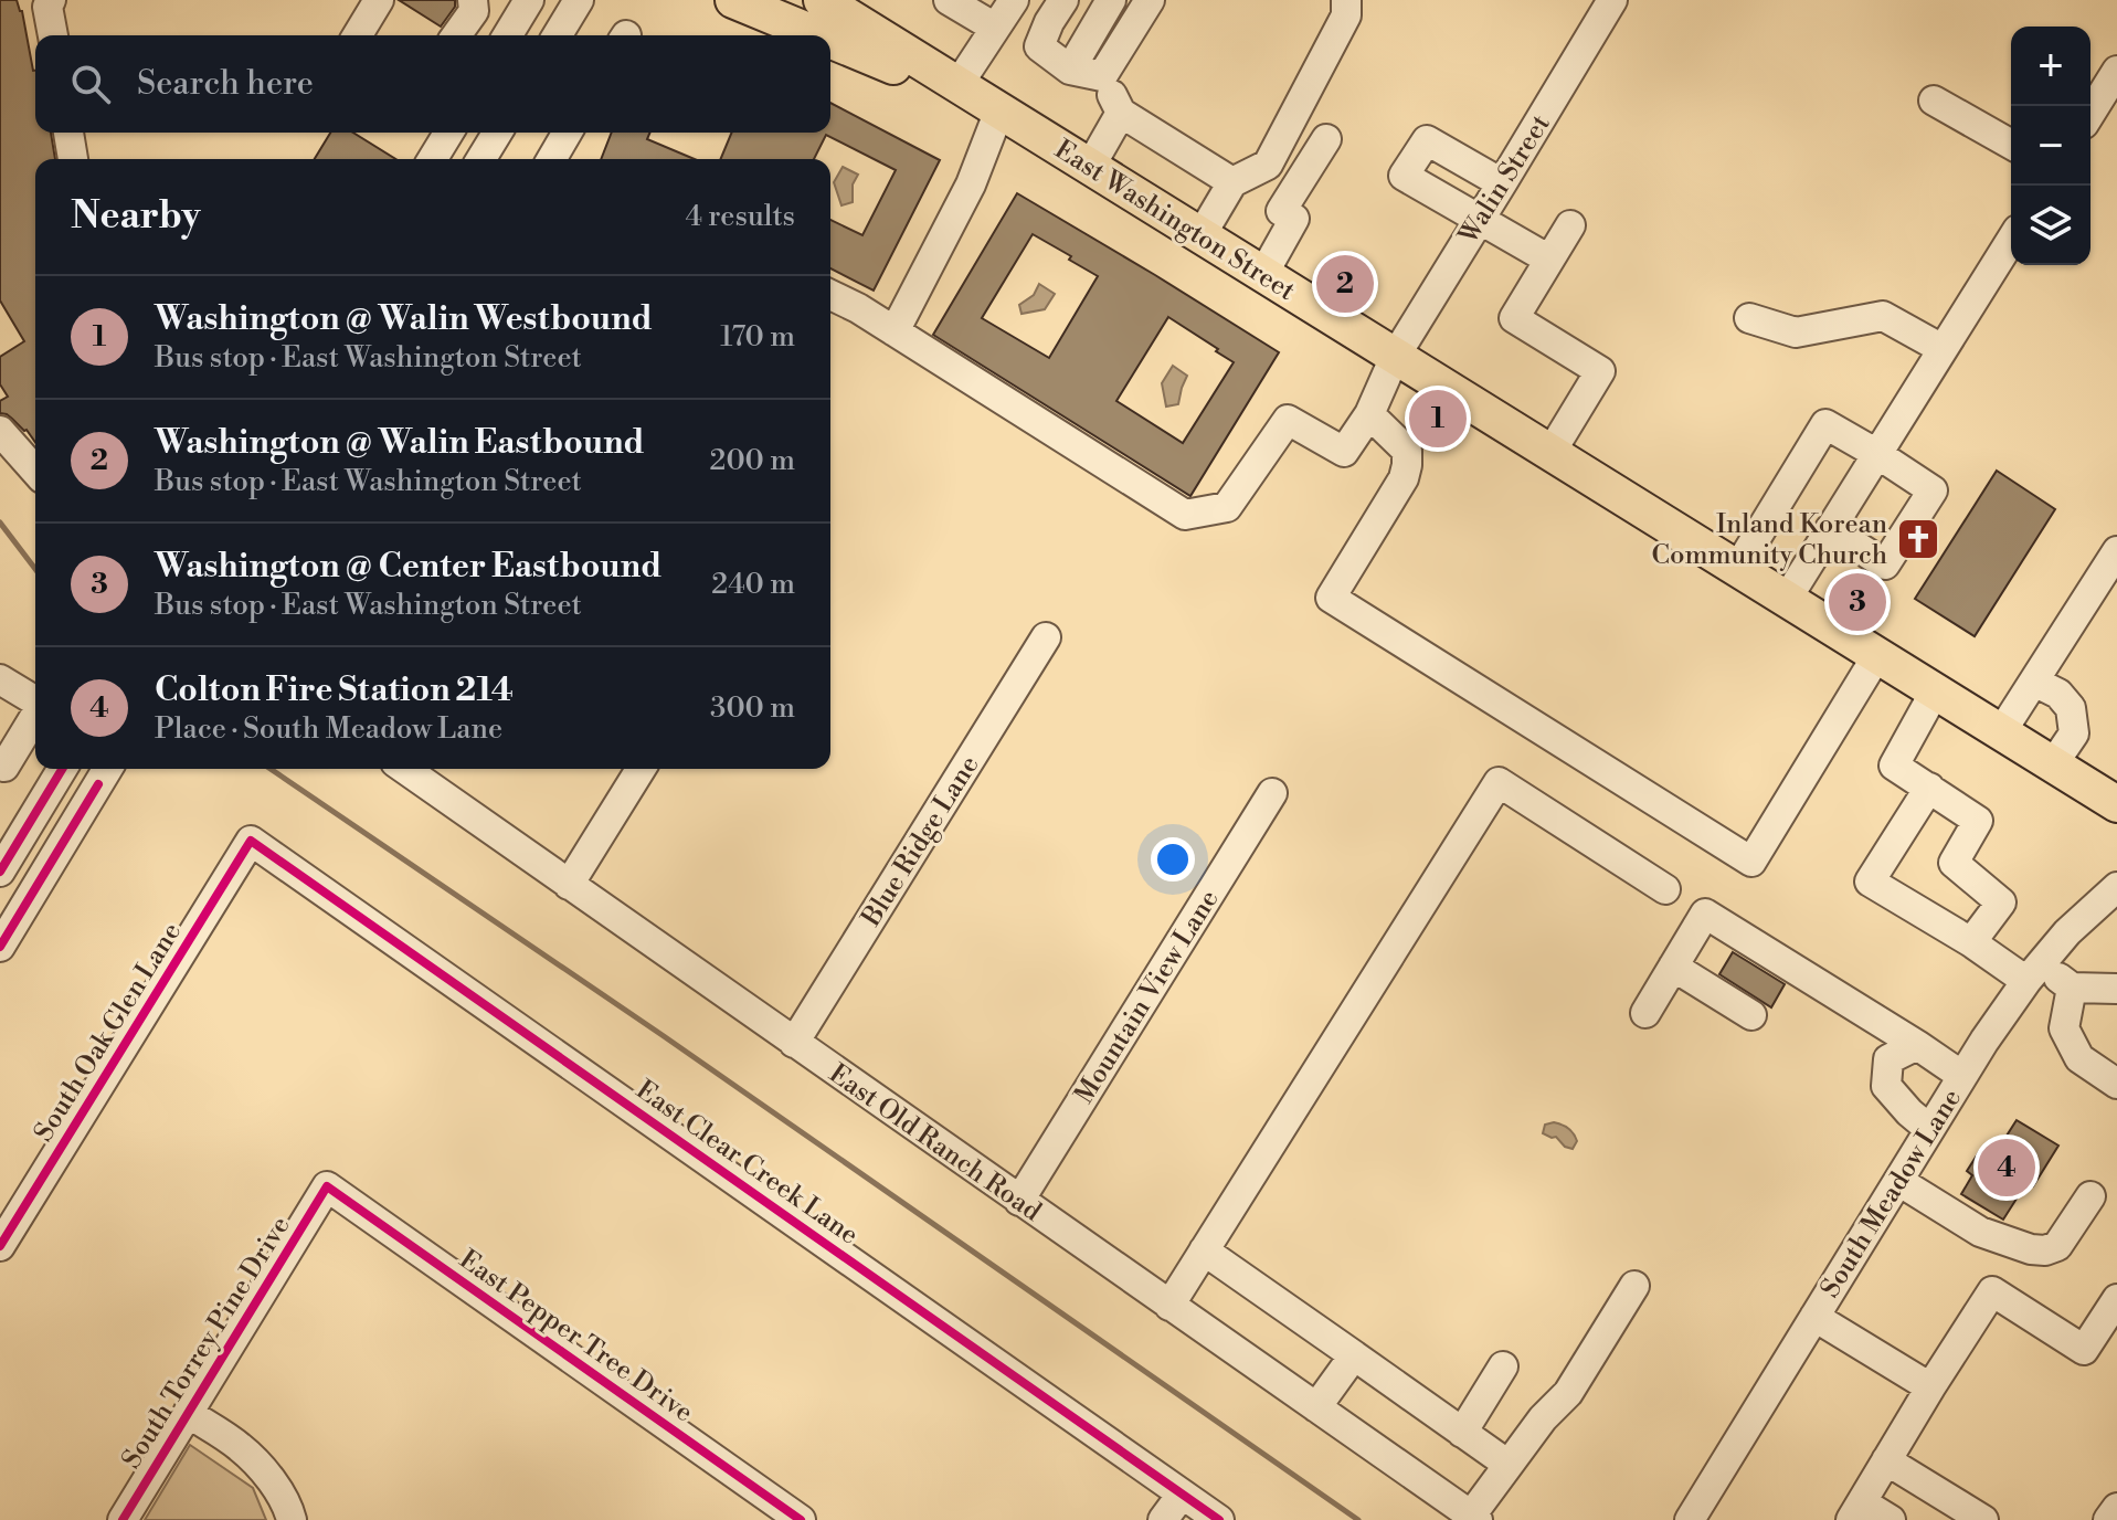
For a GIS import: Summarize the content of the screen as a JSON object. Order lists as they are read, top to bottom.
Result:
{
  "streets": {
    "main road": ["East Washington Street"],
    "street": [
      "Walin Street",
      "Blue Ridge Lane",
      "Mountain View Lane",
      "South Oak Glen Lane",
      "East Old Ranch Road",
      "East Clear Creek Lane",
      "South Meadow Lane",
      "East Pepper Tree Drive",
      "South Torrey Pine Drive"
    ]
  },
  "crossings": [
    ["Walin Street", "East Washington Street"],
    ["Blue Ridge Lane", "East Old Ranch Road"],
    ["Mountain View Lane", "East Old Ranch Road"],
    ["South Oak Glen Lane", "East Clear Creek Lane"],
    ["East Pepper Tree Drive", "South Torrey Pine Drive"]
  ],
  "places": {
    "church": ["Inland Korean Community Church"]
  },
  "page": {
    "map_buttons": ["+", "−"],
    "search": "Search here",
    "heading": ["Nearby", "4 results"],
    "pins": [
      "2",
      "1",
      "3",
      "4"
    ],
    "list": [
      {
        "mark": "1",
        "name": "Washington @ Walin Westbound",
        "note": "Bus stop · East Washington Street",
        "value": "170 m"
      },
      {
        "mark": "2",
        "name": "Washington @ Walin Eastbound",
        "note": "Bus stop · East Washington Street",
        "value": "200 m"
      },
      {
        "mark": "3",
        "name": "Washington @ Center Eastbound",
        "note": "Bus stop · East Washington Street",
        "value": "240 m"
      },
      {
        "mark": "4",
        "name": "Colton Fire Station 214",
        "note": "Place · South Meadow Lane",
        "value": "300 m"
      }
    ]
  }
}
